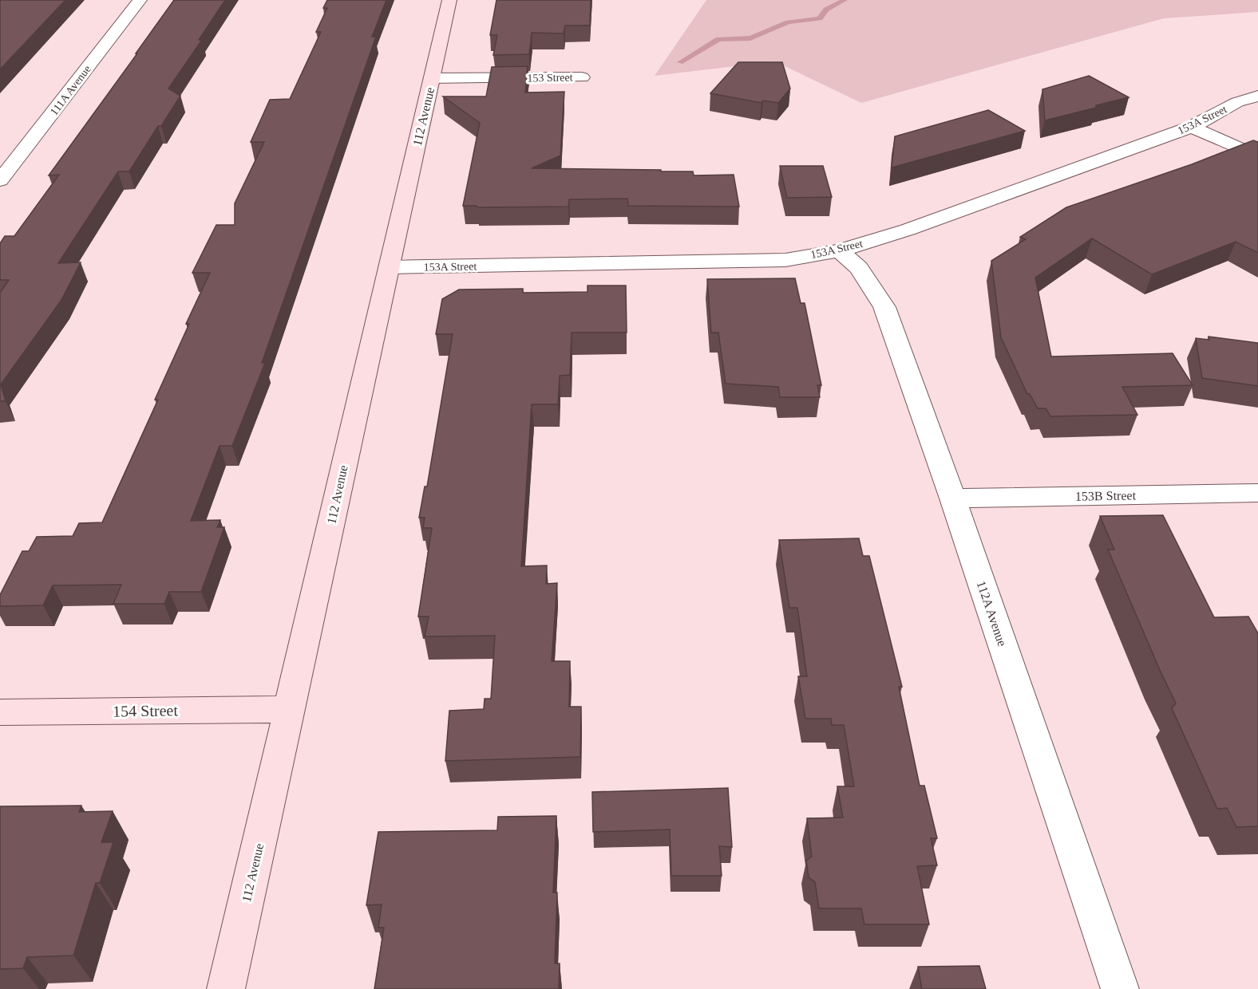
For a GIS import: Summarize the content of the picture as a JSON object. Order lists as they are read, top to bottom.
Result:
{
  "streets": {
    "street": [
      "153 Street",
      "111A Avenue",
      "112 Avenue",
      "153A Street",
      "153B Street",
      "112A Avenue",
      "154 Street"
    ]
  },
  "crossings": [
    ["153 Street", "112 Avenue"],
    ["112 Avenue", "153A Street"],
    ["112 Avenue", "154 Street"],
    ["153A Street", "112A Avenue"],
    ["153B Street", "112A Avenue"]
  ]
}
